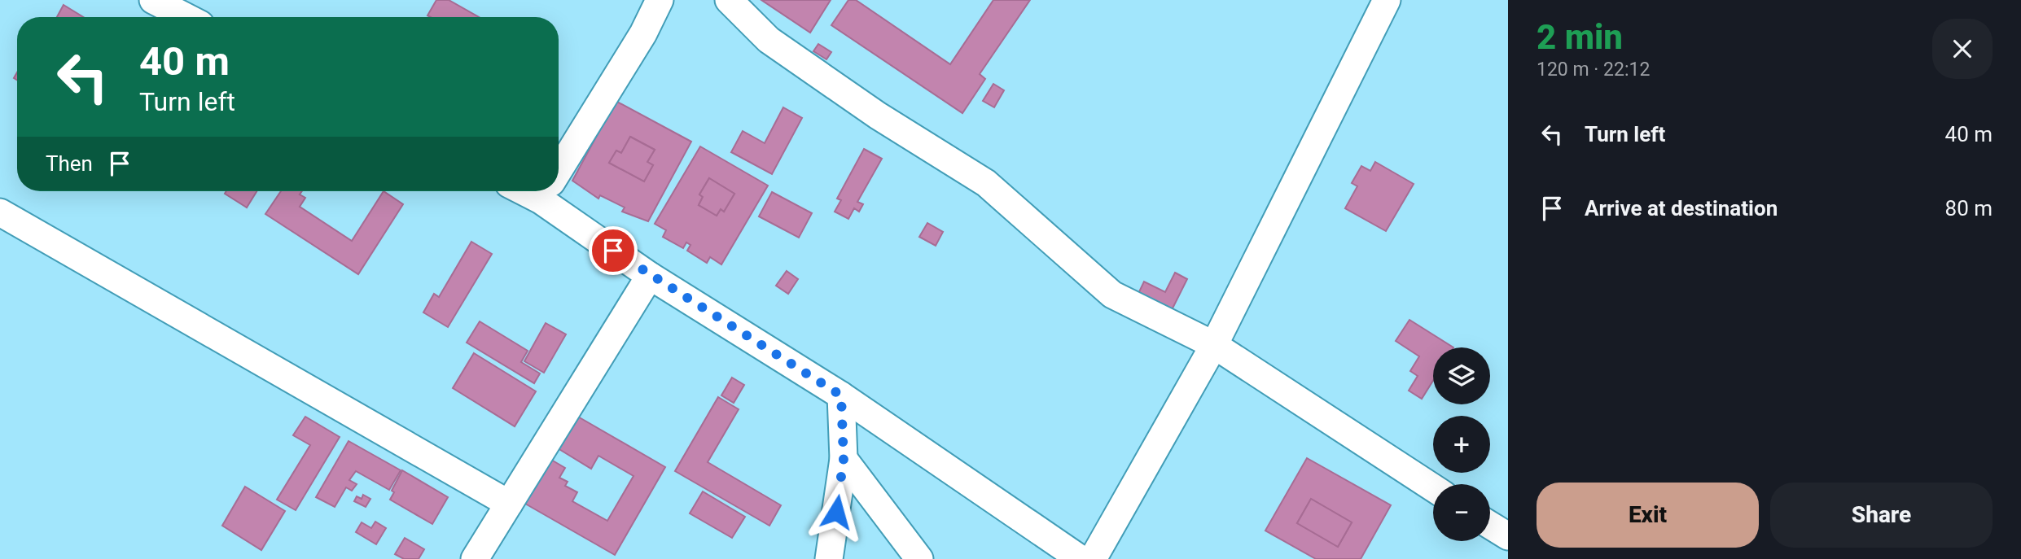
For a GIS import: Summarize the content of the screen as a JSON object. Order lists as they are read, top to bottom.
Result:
{
  "page": {
    "heading": ["2 min", "120 m · 22:12"],
    "turn": ["40 m", "Turn left"],
    "list": [
      {
        "name": "Turn left",
        "value": "40 m"
      },
      {
        "name": "Arrive at destination",
        "value": "80 m"
      }
    ],
    "then": "Then",
    "map_buttons": ["+", "−"],
    "buttons": ["Exit", "Share"]
  }
}
